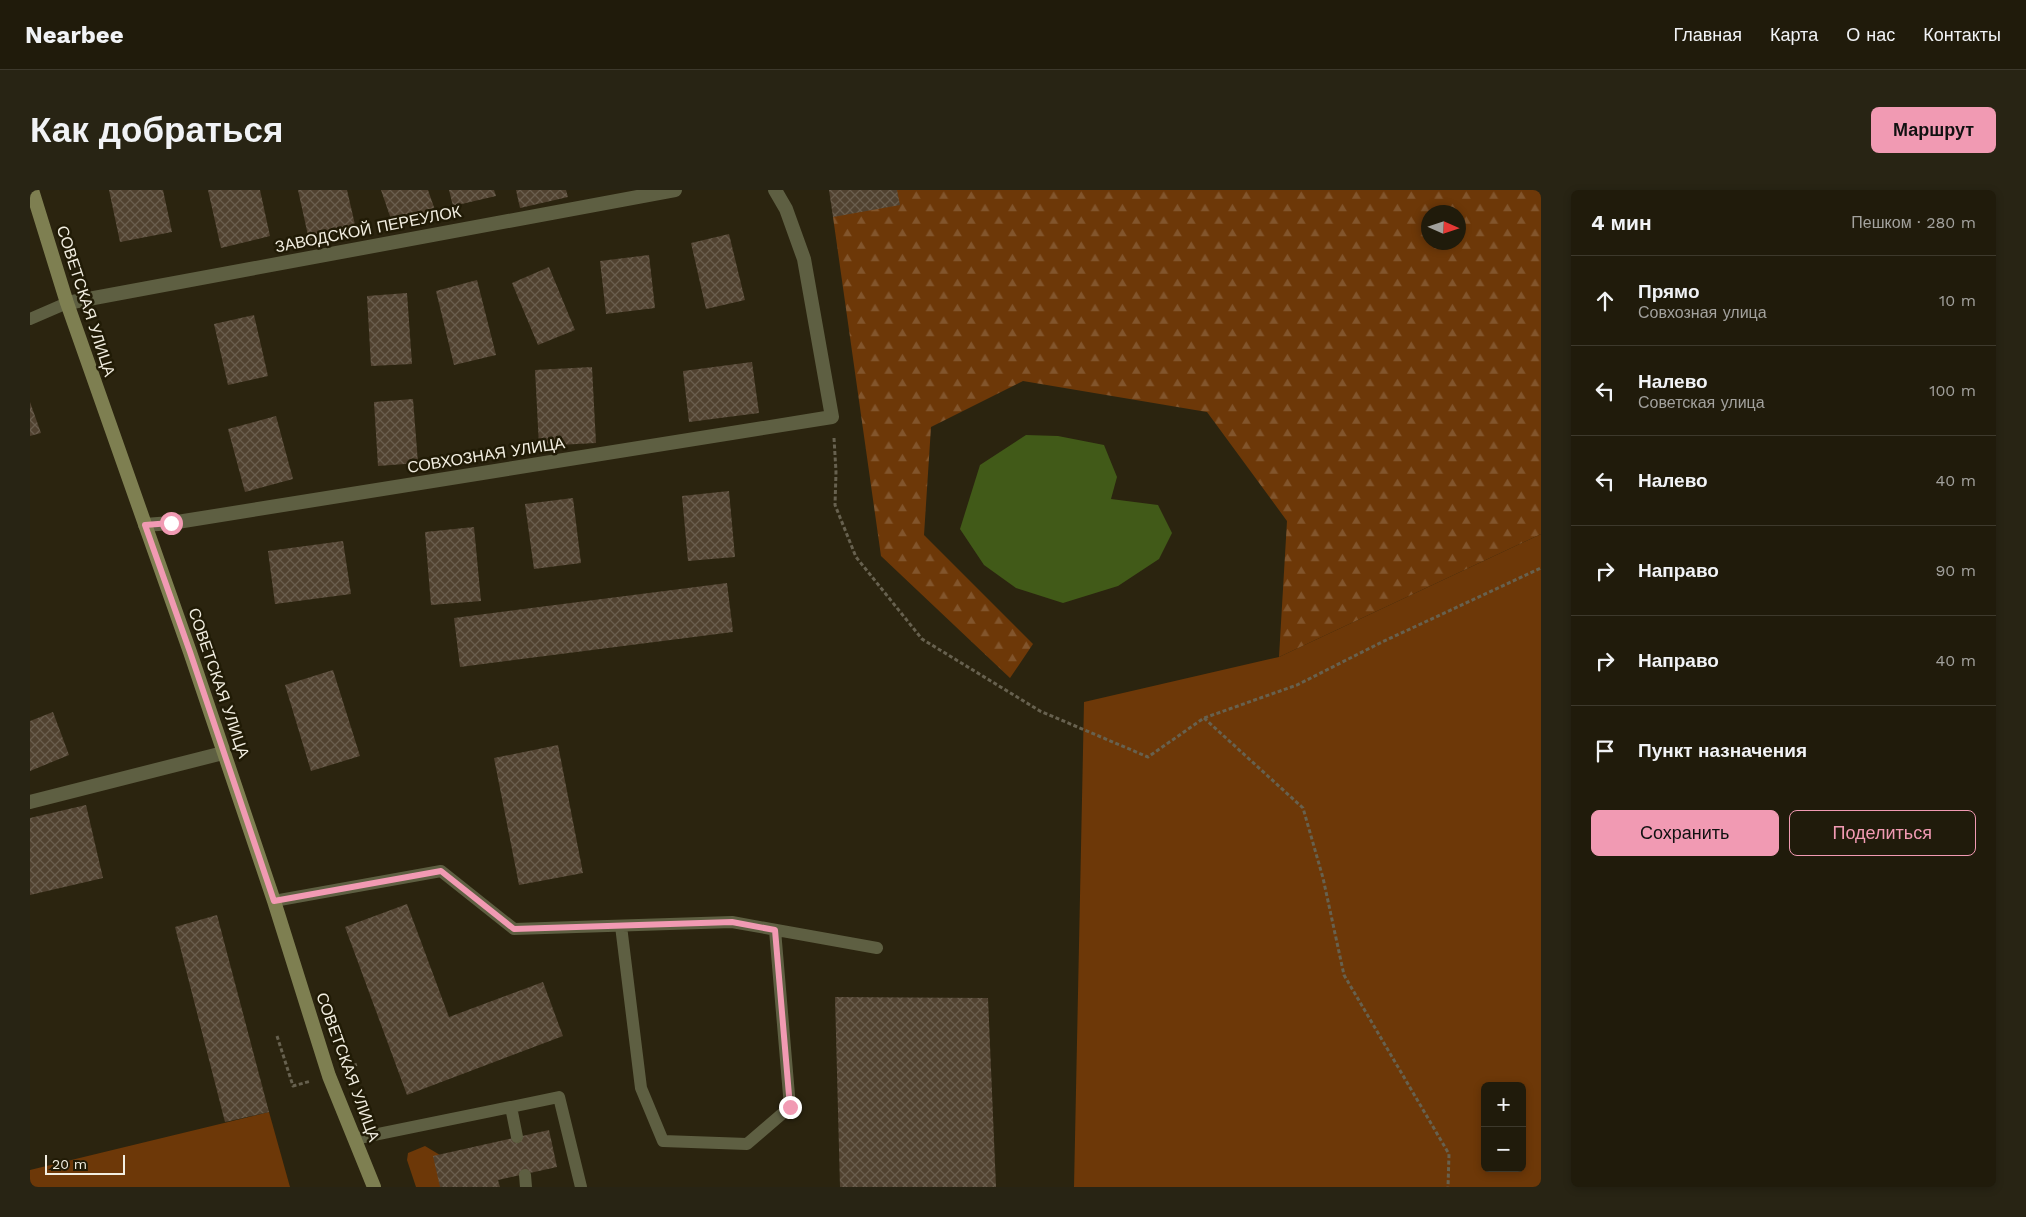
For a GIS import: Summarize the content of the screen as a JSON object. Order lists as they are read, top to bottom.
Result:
{
  "streets": {
    "main road": ["СОВЕТСКАЯ УЛИЦА"],
    "street": ["ЗАВОДСКОЙ ПЕРЕУЛОК", "СОВХОЗНАЯ УЛИЦА"]
  },
  "crossings": [
    ["ЗАВОДСКОЙ ПЕРЕУЛОК", "СОВЕТСКАЯ УЛИЦА"],
    ["СОВЕТСКАЯ УЛИЦА", "СОВХОЗНАЯ УЛИЦА"]
  ],
  "scale_bar": "20 m",
  "north": "right",
  "page": {
    "header": "Nearbee",
    "nav": [
      "Главная",
      "Карта",
      "О нас",
      "Контакты"
    ],
    "buttons": [
      "Маршрут",
      ["Сохранить", "Поделиться"]
    ],
    "title": "Как добраться",
    "heading": ["4 мин", "Пешком · 280 m"],
    "list": [
      ["Прямо", "Совхозная улица", "10 m"],
      ["Налево", "Советская улица", "100 m"],
      ["Налево", "40 m"],
      ["Направо", "90 m"],
      ["Направо", "40 m"],
      "Пункт назначения"
    ],
    "map_buttons": ["+", "−"],
    "scale": "20 m"
  }
}
